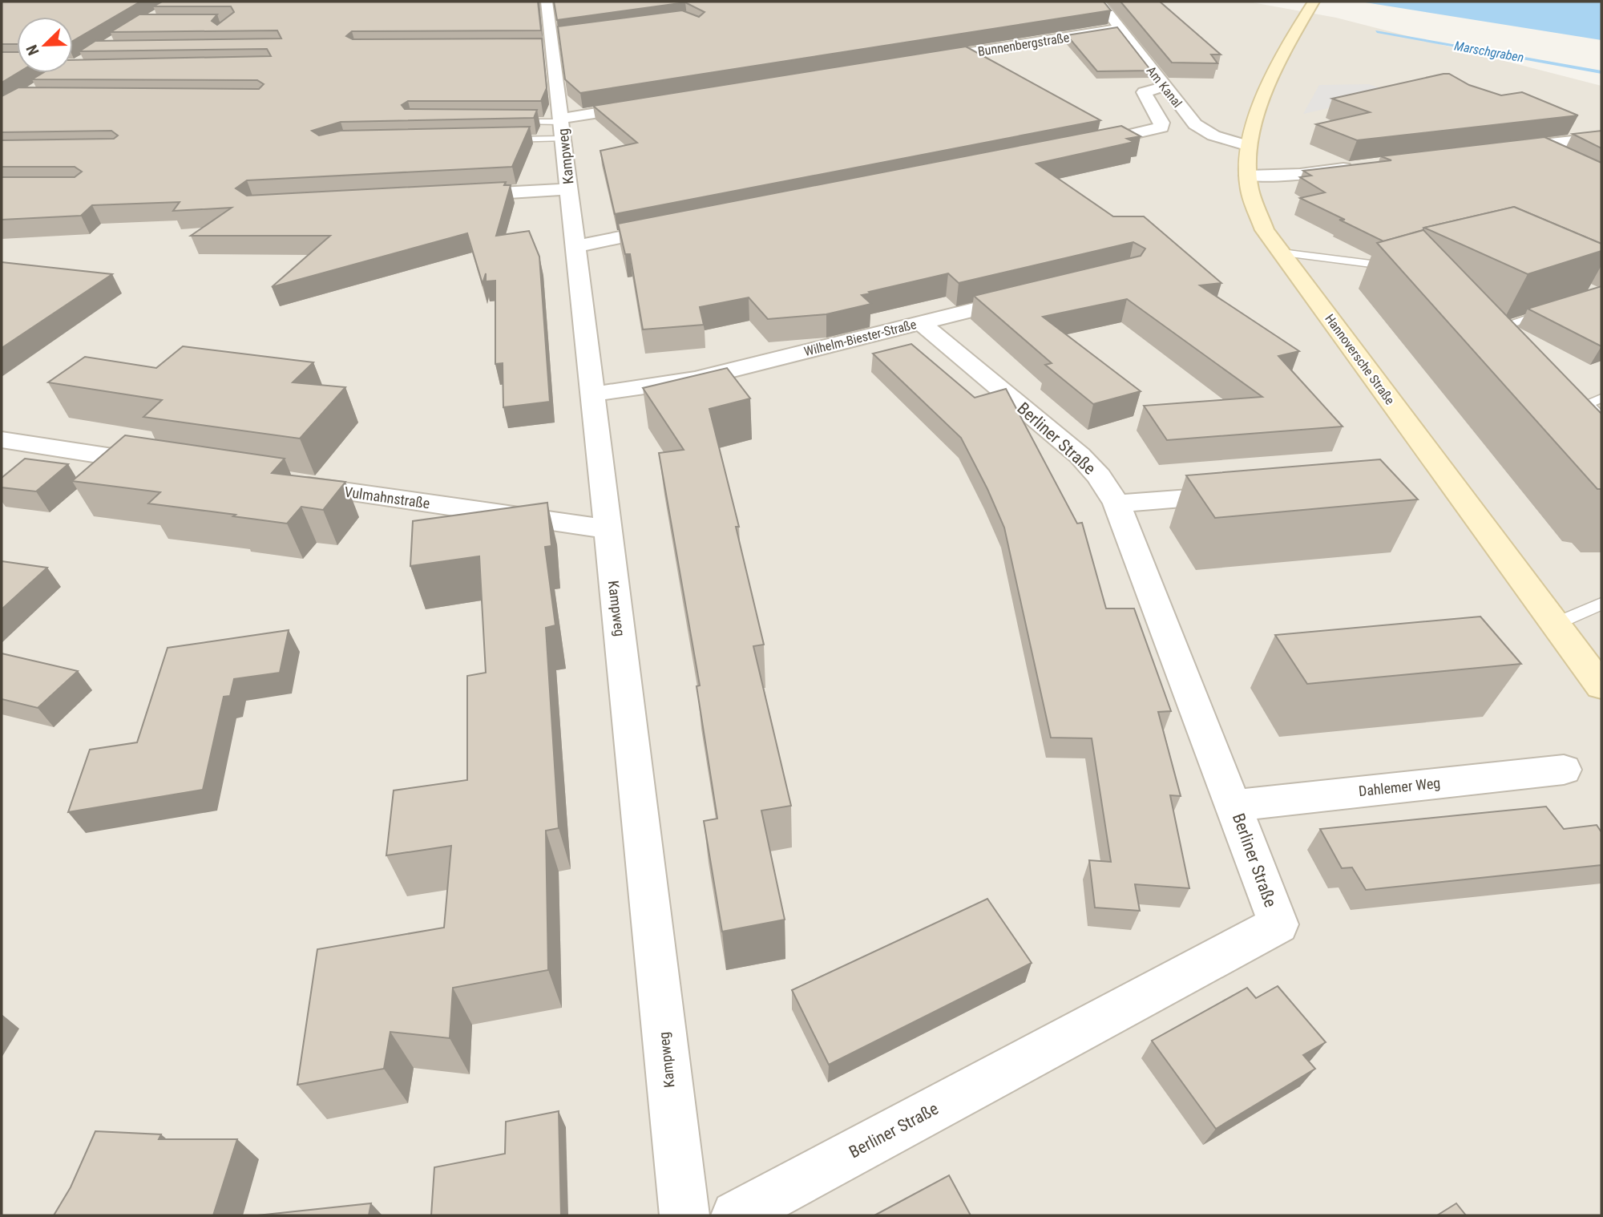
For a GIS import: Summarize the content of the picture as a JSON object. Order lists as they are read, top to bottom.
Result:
{
  "streets": {
    "main road": ["Hannoversche Straße"],
    "street": [
      "Bunnenbergstraße",
      "Am Kanal",
      "Kampweg",
      "Wilhelm-Biester-Straße",
      "Berliner Straße",
      "Vulmahnstraße",
      "Dahlemer Weg"
    ]
  },
  "crossings": [
    ["Bunnenbergstraße", "Am Kanal"],
    ["Am Kanal", "Hannoversche Straße"],
    ["Kampweg", "Wilhelm-Biester-Straße"],
    ["Kampweg", "Vulmahnstraße"],
    ["Wilhelm-Biester-Straße", "Berliner Straße"],
    ["Berliner Straße", "Dahlemer Weg"]
  ],
  "water": ["Marschgraben"],
  "north": "bottom left"
}
